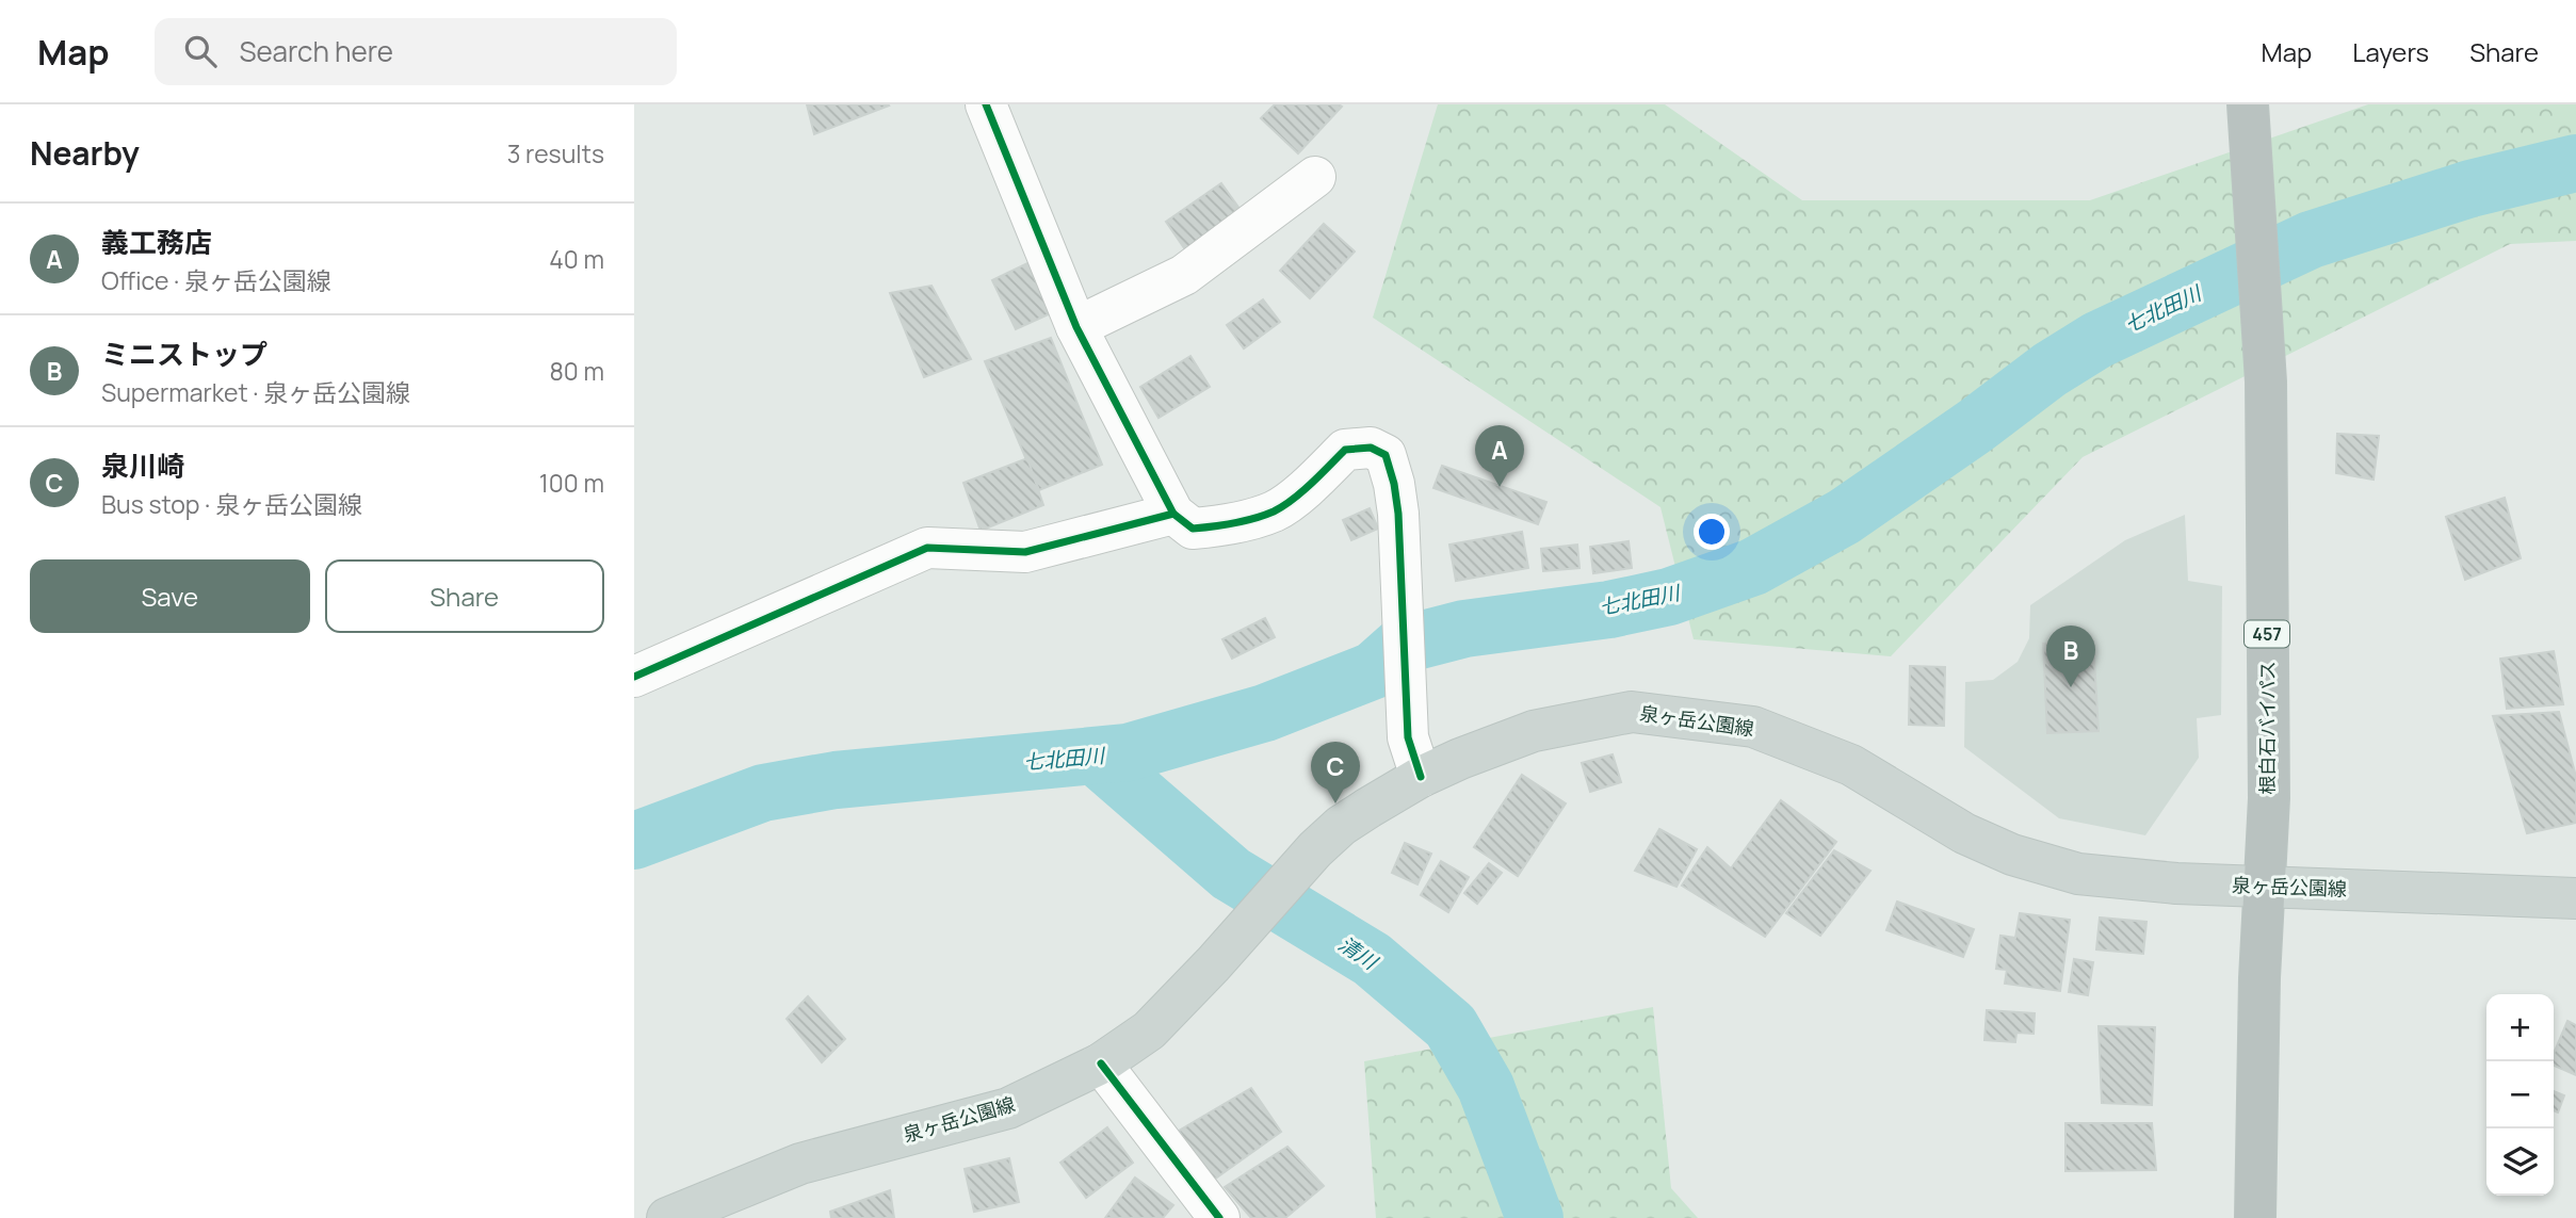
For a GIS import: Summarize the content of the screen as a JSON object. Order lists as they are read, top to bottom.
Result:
{
  "streets": {
    "highway": ["457", "根白石バイパス"],
    "main road": ["泉ヶ岳公園線"]
  },
  "crossings": [
    ["泉ヶ岳公園線", "根白石バイパス"]
  ],
  "water": ["七北田川", "清川"],
  "page": {
    "header": "Map",
    "search": "Search here",
    "nav": ["Map", "Layers", "Share"],
    "heading": ["Nearby", "3 results"],
    "list": [
      {
        "mark": "A",
        "name": "義工務店",
        "note": "Office · 泉ヶ岳公園線",
        "value": "40 m"
      },
      {
        "mark": "B",
        "name": "ミニストップ",
        "note": "Supermarket · 泉ヶ岳公園線",
        "value": "80 m"
      },
      {
        "mark": "C",
        "name": "泉川崎",
        "note": "Bus stop · 泉ヶ岳公園線",
        "value": "100 m"
      }
    ],
    "pins": ["A", "B", "C"],
    "buttons": ["Save", "Share"],
    "map_buttons": ["+", "−"]
  }
}
